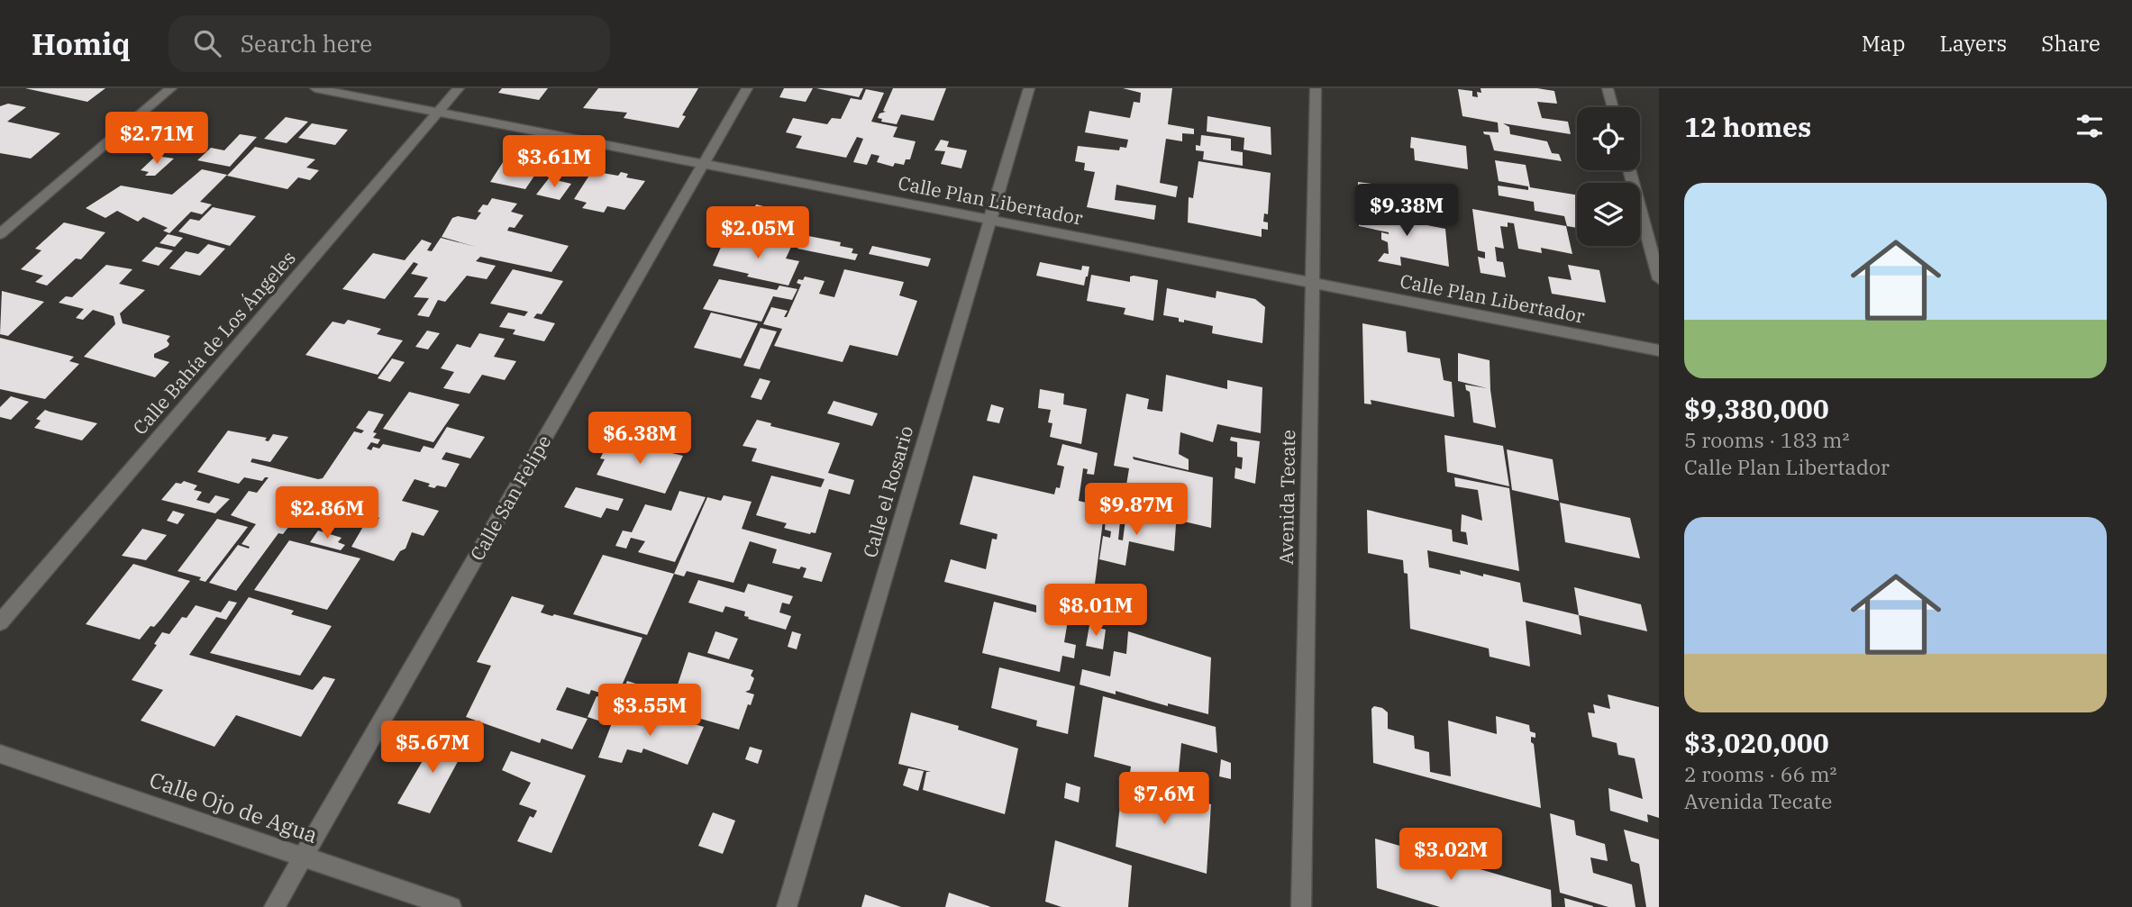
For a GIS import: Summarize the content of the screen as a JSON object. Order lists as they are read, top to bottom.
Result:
{
  "streets": {
    "street": [
      "Calle Plan Libertador",
      "Calle Bahía de Los Ángeles",
      "Calle el Rosario",
      "Avenida Tecate",
      "Calle San Felipe",
      "Calle Ojo de Agua"
    ]
  },
  "crossings": [
    ["Calle Plan Libertador", "Calle Bahía de Los Ángeles"],
    ["Calle Plan Libertador", "Calle el Rosario"],
    ["Calle Plan Libertador", "Avenida Tecate"],
    ["Calle Plan Libertador", "Calle San Felipe"],
    ["Calle San Felipe", "Calle Ojo de Agua"]
  ],
  "page": {
    "header": "Homiq",
    "search": "Search here",
    "nav": ["Map", "Layers", "Share"],
    "heading": "12 homes",
    "price": [
      "$2.71M",
      "$3.61M",
      "$9.38M",
      "$2.05M",
      "$6.38M",
      "$9.87M",
      "$2.86M",
      "$8.01M",
      "$3.55M",
      "$5.67M",
      "$7.6M",
      "$3.02M"
    ],
    "list": [
      {
        "name": "$9,380,000",
        "note": "5 rooms · 183 m² · Calle Plan Libertador"
      },
      {
        "name": "$3,020,000",
        "note": "2 rooms · 66 m² · Avenida Tecate"
      }
    ]
  }
}
